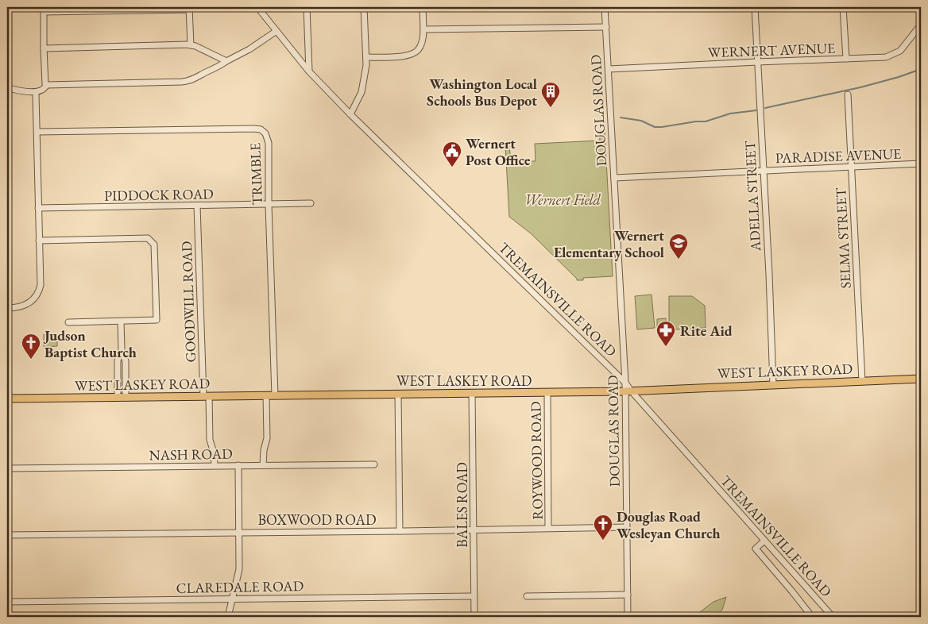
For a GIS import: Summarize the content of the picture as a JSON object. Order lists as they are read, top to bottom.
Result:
{
  "streets": {
    "main road": ["WEST LASKEY ROAD"],
    "street": [
      "WERNERT AVENUE",
      "DOUGLAS ROAD",
      "PARADISE AVENUE",
      "TRIMBLE",
      "PIDDOCK ROAD",
      "ADELLA STREET",
      "SELMA STREET",
      "TREMAINSVILLE ROAD",
      "GOODWILL ROAD",
      "NASH ROAD",
      "ROYWOOD ROAD",
      "BALES ROAD",
      "BOXWOOD ROAD",
      "CLAREDALE ROAD"
    ]
  },
  "crossings": [
    ["WERNERT AVENUE", "DOUGLAS ROAD"],
    ["WERNERT AVENUE", "ADELLA STREET"],
    ["DOUGLAS ROAD", "PARADISE AVENUE"],
    ["DOUGLAS ROAD", "TREMAINSVILLE ROAD"],
    ["DOUGLAS ROAD", "WEST LASKEY ROAD"],
    ["DOUGLAS ROAD", "BOXWOOD ROAD"],
    ["PARADISE AVENUE", "ADELLA STREET"],
    ["PARADISE AVENUE", "SELMA STREET"],
    ["TRIMBLE", "PIDDOCK ROAD"],
    ["TRIMBLE", "WEST LASKEY ROAD"],
    ["PIDDOCK ROAD", "GOODWILL ROAD"],
    ["ADELLA STREET", "WEST LASKEY ROAD"],
    ["SELMA STREET", "WEST LASKEY ROAD"],
    ["TREMAINSVILLE ROAD", "WEST LASKEY ROAD"],
    ["GOODWILL ROAD", "WEST LASKEY ROAD"],
    ["GOODWILL ROAD", "NASH ROAD"],
    ["WEST LASKEY ROAD", "ROYWOOD ROAD"],
    ["WEST LASKEY ROAD", "BALES ROAD"],
    ["ROYWOOD ROAD", "BOXWOOD ROAD"],
    ["BALES ROAD", "BOXWOOD ROAD"],
    ["BALES ROAD", "CLAREDALE ROAD"]
  ],
  "parks": ["Wernert Field"],
  "places": {
    "building": ["Washington Local Schools Bus Depot"],
    "public building": ["Wernert Post Office"],
    "school or university": ["Wernert Elementary School"],
    "pharmacy": ["Rite Aid"],
    "church": ["Judson Baptist Church", "Douglas Road Wesleyan Church"]
  }
}
